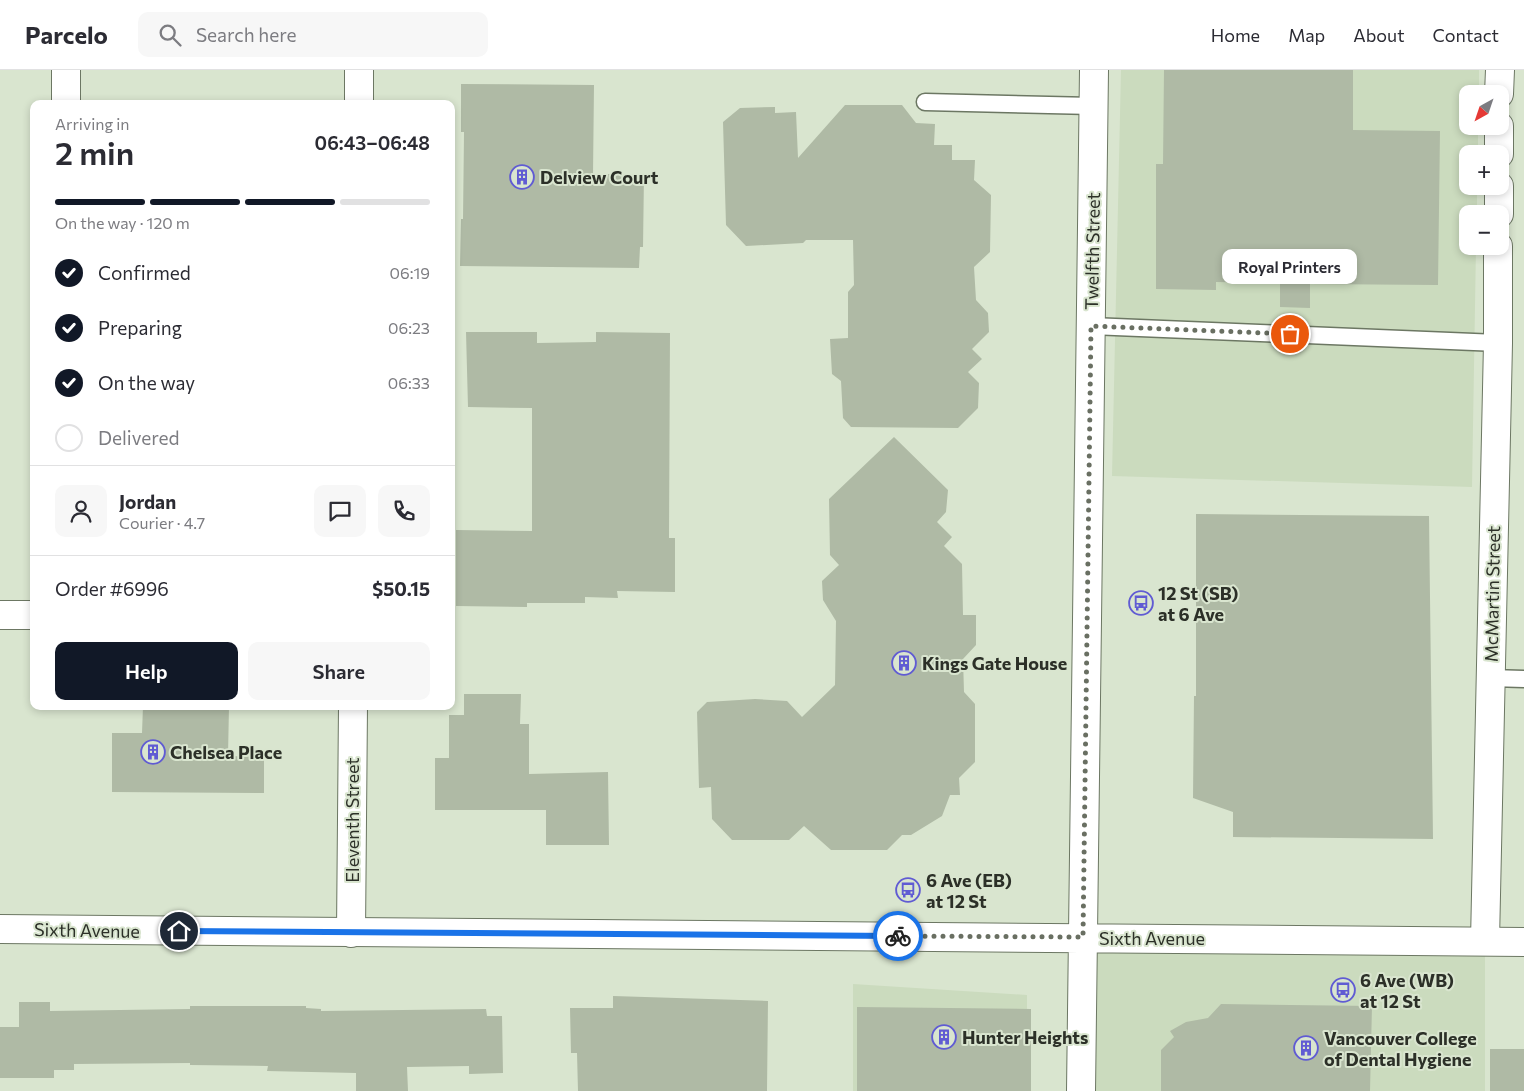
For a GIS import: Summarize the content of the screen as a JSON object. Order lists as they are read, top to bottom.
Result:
{
  "streets": {
    "street": [
      "Twelfth Street",
      "McMartin Street",
      "Eleventh Street",
      "Sixth Avenue"
    ]
  },
  "crossings": [
    ["Twelfth Street", "Sixth Avenue"],
    ["McMartin Street", "Sixth Avenue"],
    ["Eleventh Street", "Sixth Avenue"]
  ],
  "places": {
    "building": [
      "Delview Court",
      "Kings Gate House",
      "Chelsea Place",
      "Hunter Heights",
      "Vancouver College of Dental Hygiene"
    ],
    "other": ["Royal Printers"],
    "bus stop": ["12 St (SB) at 6 Ave", "6 Ave (EB) at 12 St", "6 Ave (WB) at 12 St"]
  },
  "north": "bottom left",
  "page": {
    "header": "Parcelo",
    "search": "Search here",
    "nav": [
      "Home",
      "Map",
      "About",
      "Contact"
    ],
    "map_buttons": ["+", "−"],
    "heading": ["2 min", "Arriving in", "06:43–06:48"],
    "panel": [
      "Jordan",
      "Courier · 4.7",
      "Order #6996",
      "$50.15"
    ],
    "bar": "On the way · 120 m",
    "list": [
      ["Confirmed", "06:19"],
      ["Preparing", "06:23"],
      ["On the way", "06:33"],
      "Delivered"
    ],
    "bubble": "Royal Printers",
    "buttons": ["Help", "Share"]
  }
}
